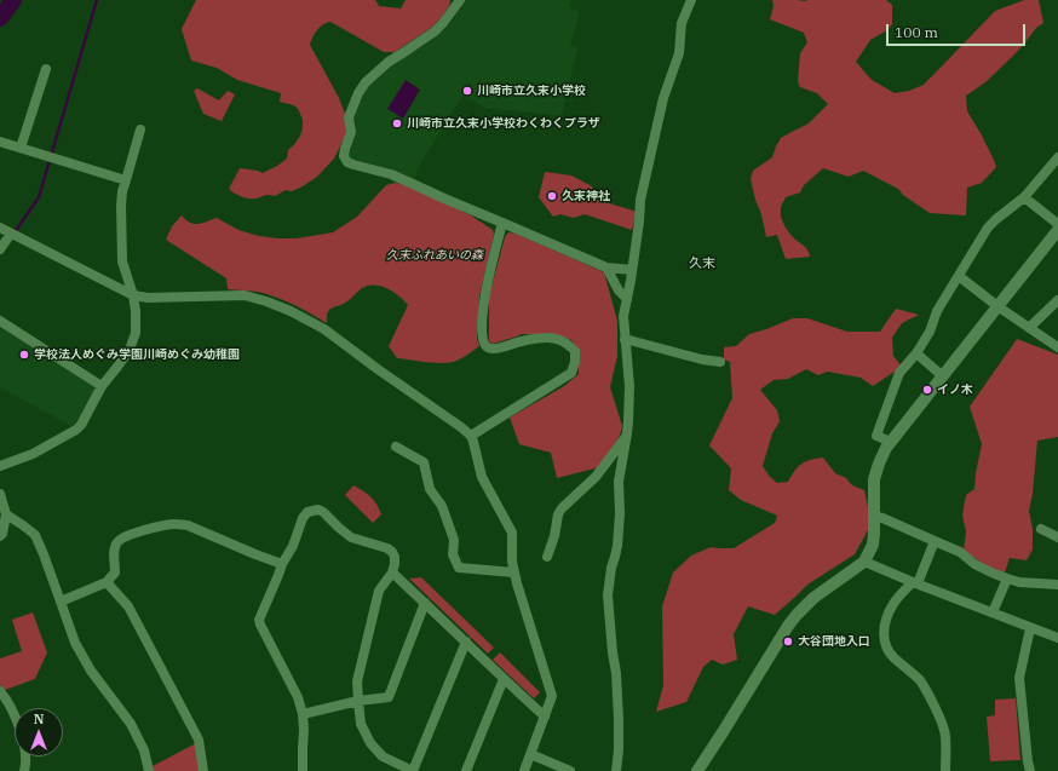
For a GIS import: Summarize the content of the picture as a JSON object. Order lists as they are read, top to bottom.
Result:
{
  "districts": ["久末"],
  "parks": ["久末ふれあいの森"],
  "places": [
    "川崎市立久末小学校",
    "川崎市立久末小学校わくわくプラザ",
    "久末神社",
    "学校法人めぐみ学園川崎めぐみ幼稚園",
    "イノ木",
    "大谷団地入口"
  ],
  "scale_bar": "100 m",
  "north": "top"
}
